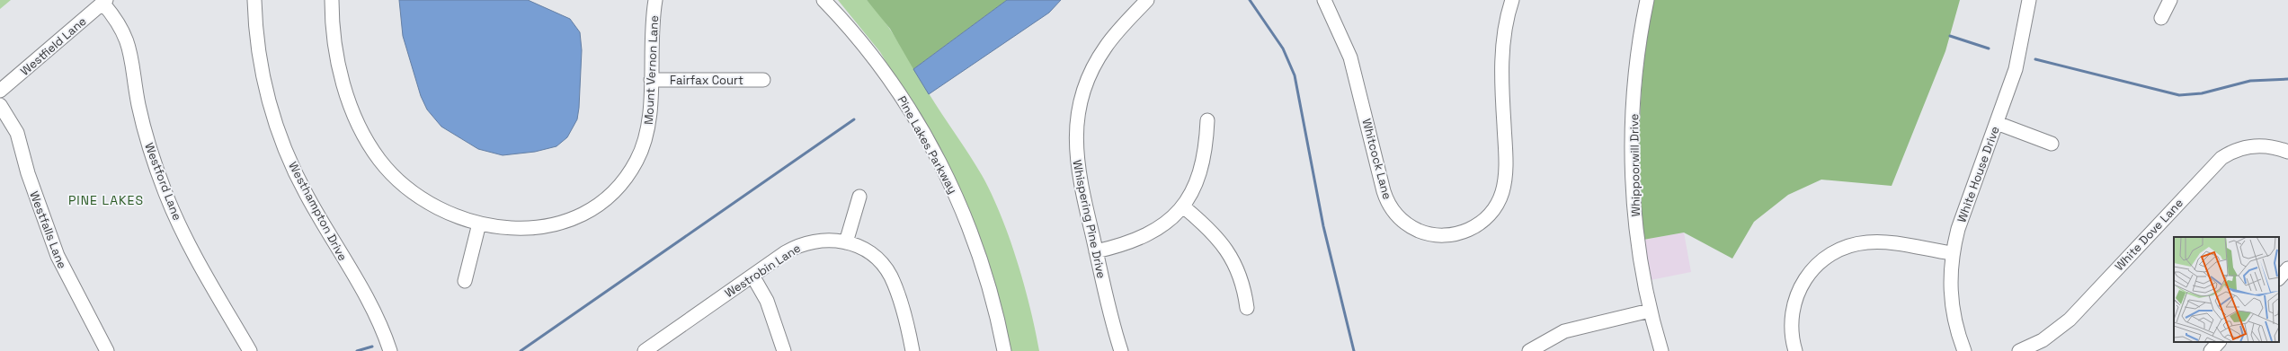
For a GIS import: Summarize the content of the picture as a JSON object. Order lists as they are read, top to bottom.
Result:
{
  "streets": {
    "street": [
      "Westfield Lane",
      "Mount Vernon Lane",
      "Fairfax Court",
      "Pine Lakes Parkway",
      "Whitcock Lane",
      "Whippoorwill Drive",
      "White House Drive",
      "Westford Lane",
      "Westhampton Drive",
      "Whispering Pine Drive",
      "Westfalls Lane",
      "White Dove Lane",
      "Westrobin Lane"
    ]
  },
  "crossings": [
    ["Westfield Lane", "Westford Lane"],
    ["Mount Vernon Lane", "Fairfax Court"]
  ],
  "districts": ["PINE LAKES"]
}
